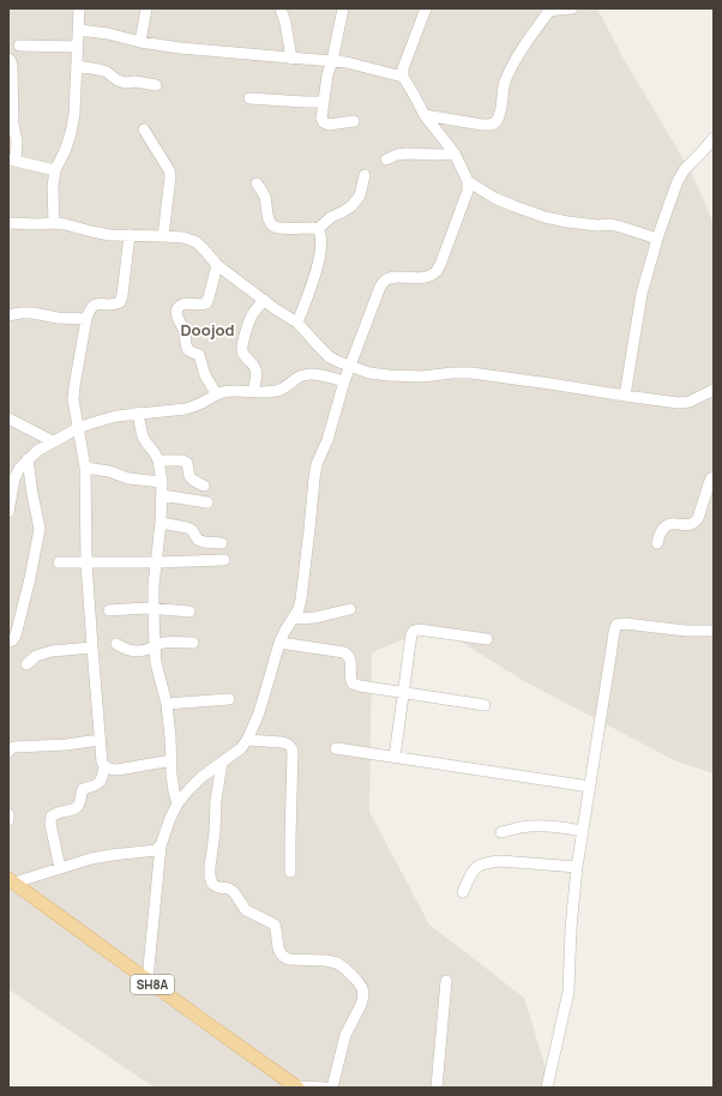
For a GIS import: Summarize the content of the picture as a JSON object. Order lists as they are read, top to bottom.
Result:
{
  "streets": {
    "main road": ["SH8A"]
  },
  "districts": ["Doojod"]
}
